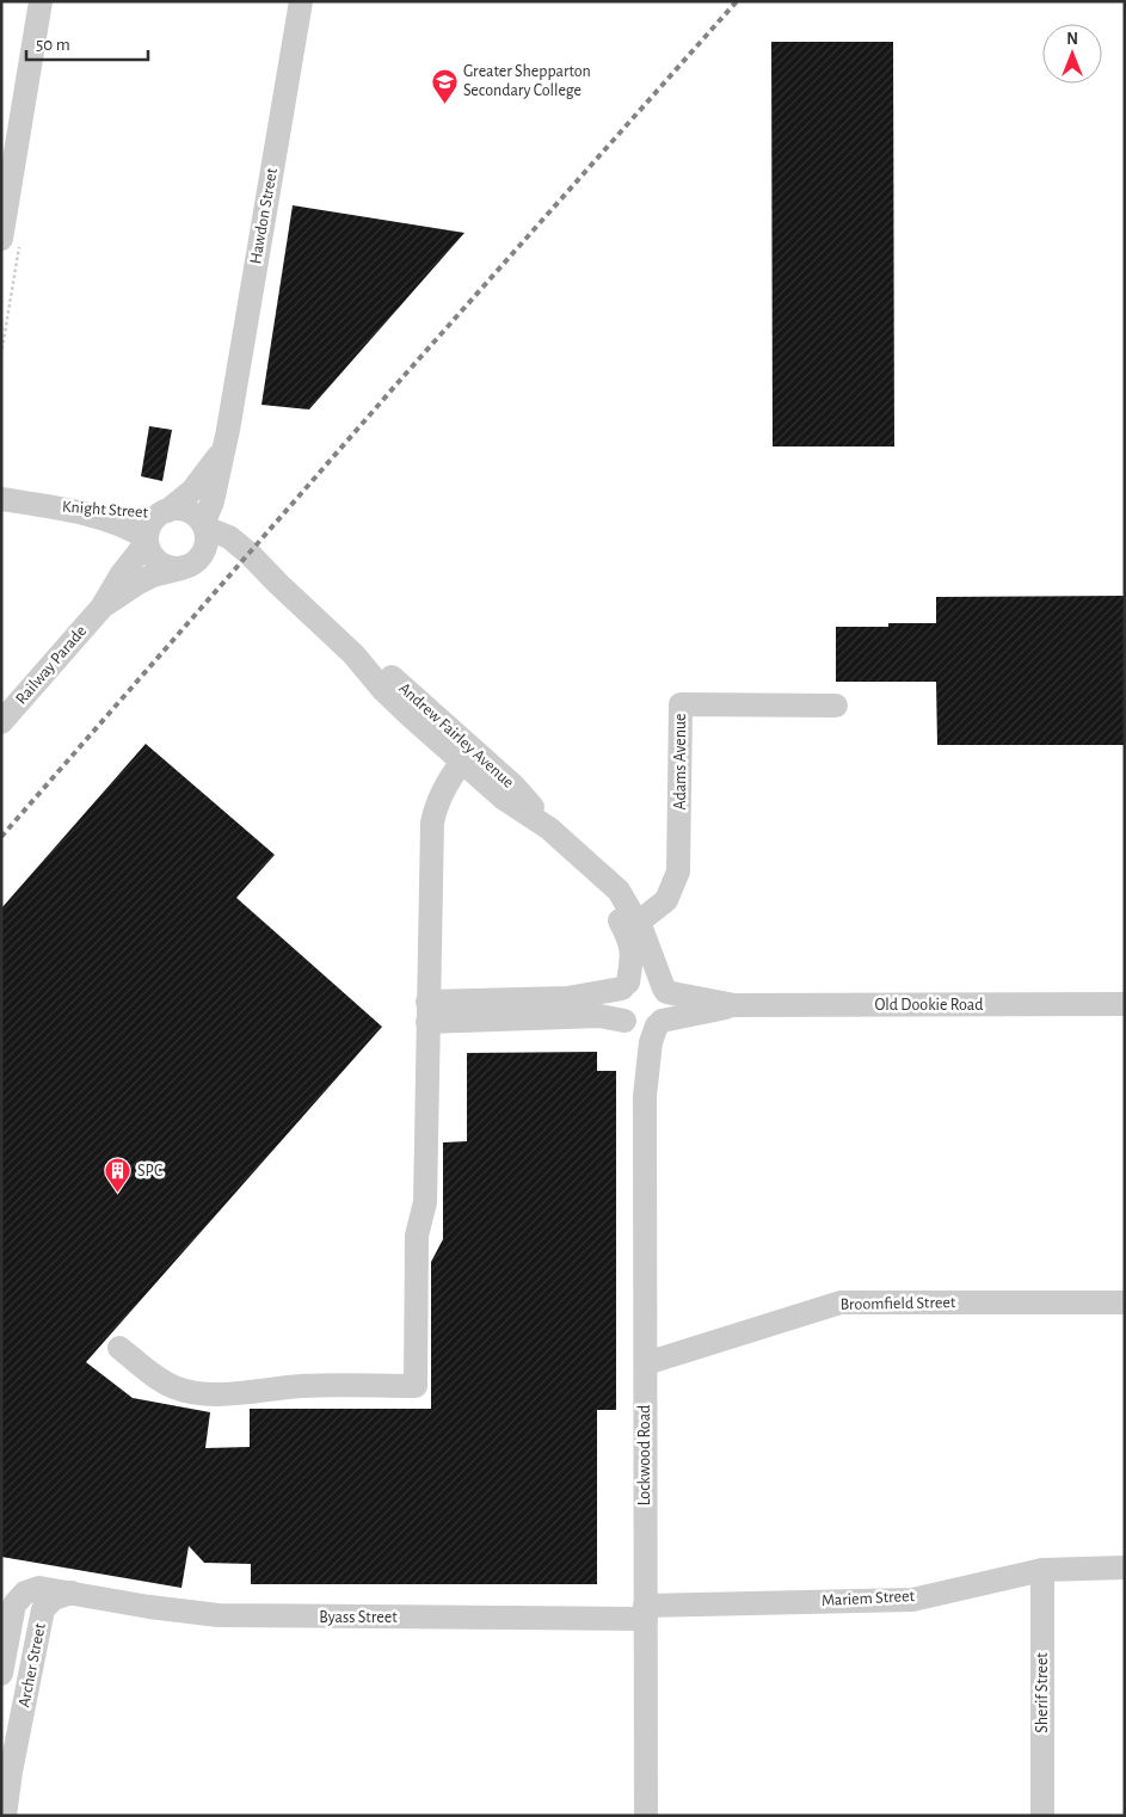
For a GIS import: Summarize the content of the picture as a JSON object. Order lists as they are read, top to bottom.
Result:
{
  "streets": {
    "street": [
      "Hawdon Street",
      "Knight Street",
      "Railway Parade",
      "Andrew Fairley Avenue",
      "Adams Avenue",
      "Old Dookie Road",
      "Broomfield Street",
      "Lockwood Road",
      "Mariem Street",
      "Byass Street",
      "Archer Street",
      "Sherif Street"
    ]
  },
  "crossings": [
    ["Hawdon Street", "Knight Street"],
    ["Hawdon Street", "Railway Parade"],
    ["Hawdon Street", "Andrew Fairley Avenue"],
    ["Knight Street", "Railway Parade"],
    ["Knight Street", "Andrew Fairley Avenue"],
    ["Railway Parade", "Andrew Fairley Avenue"],
    ["Andrew Fairley Avenue", "Adams Avenue"],
    ["Andrew Fairley Avenue", "Old Dookie Road"],
    ["Andrew Fairley Avenue", "Lockwood Road"],
    ["Old Dookie Road", "Lockwood Road"],
    ["Broomfield Street", "Lockwood Road"],
    ["Lockwood Road", "Mariem Street"],
    ["Lockwood Road", "Byass Street"],
    ["Mariem Street", "Byass Street"],
    ["Mariem Street", "Sherif Street"],
    ["Byass Street", "Archer Street"]
  ],
  "places": {
    "school or university": ["Greater Shepparton Secondary College"],
    "building": ["SPC"]
  },
  "scale_bar": "50 m",
  "north": "top"
}
